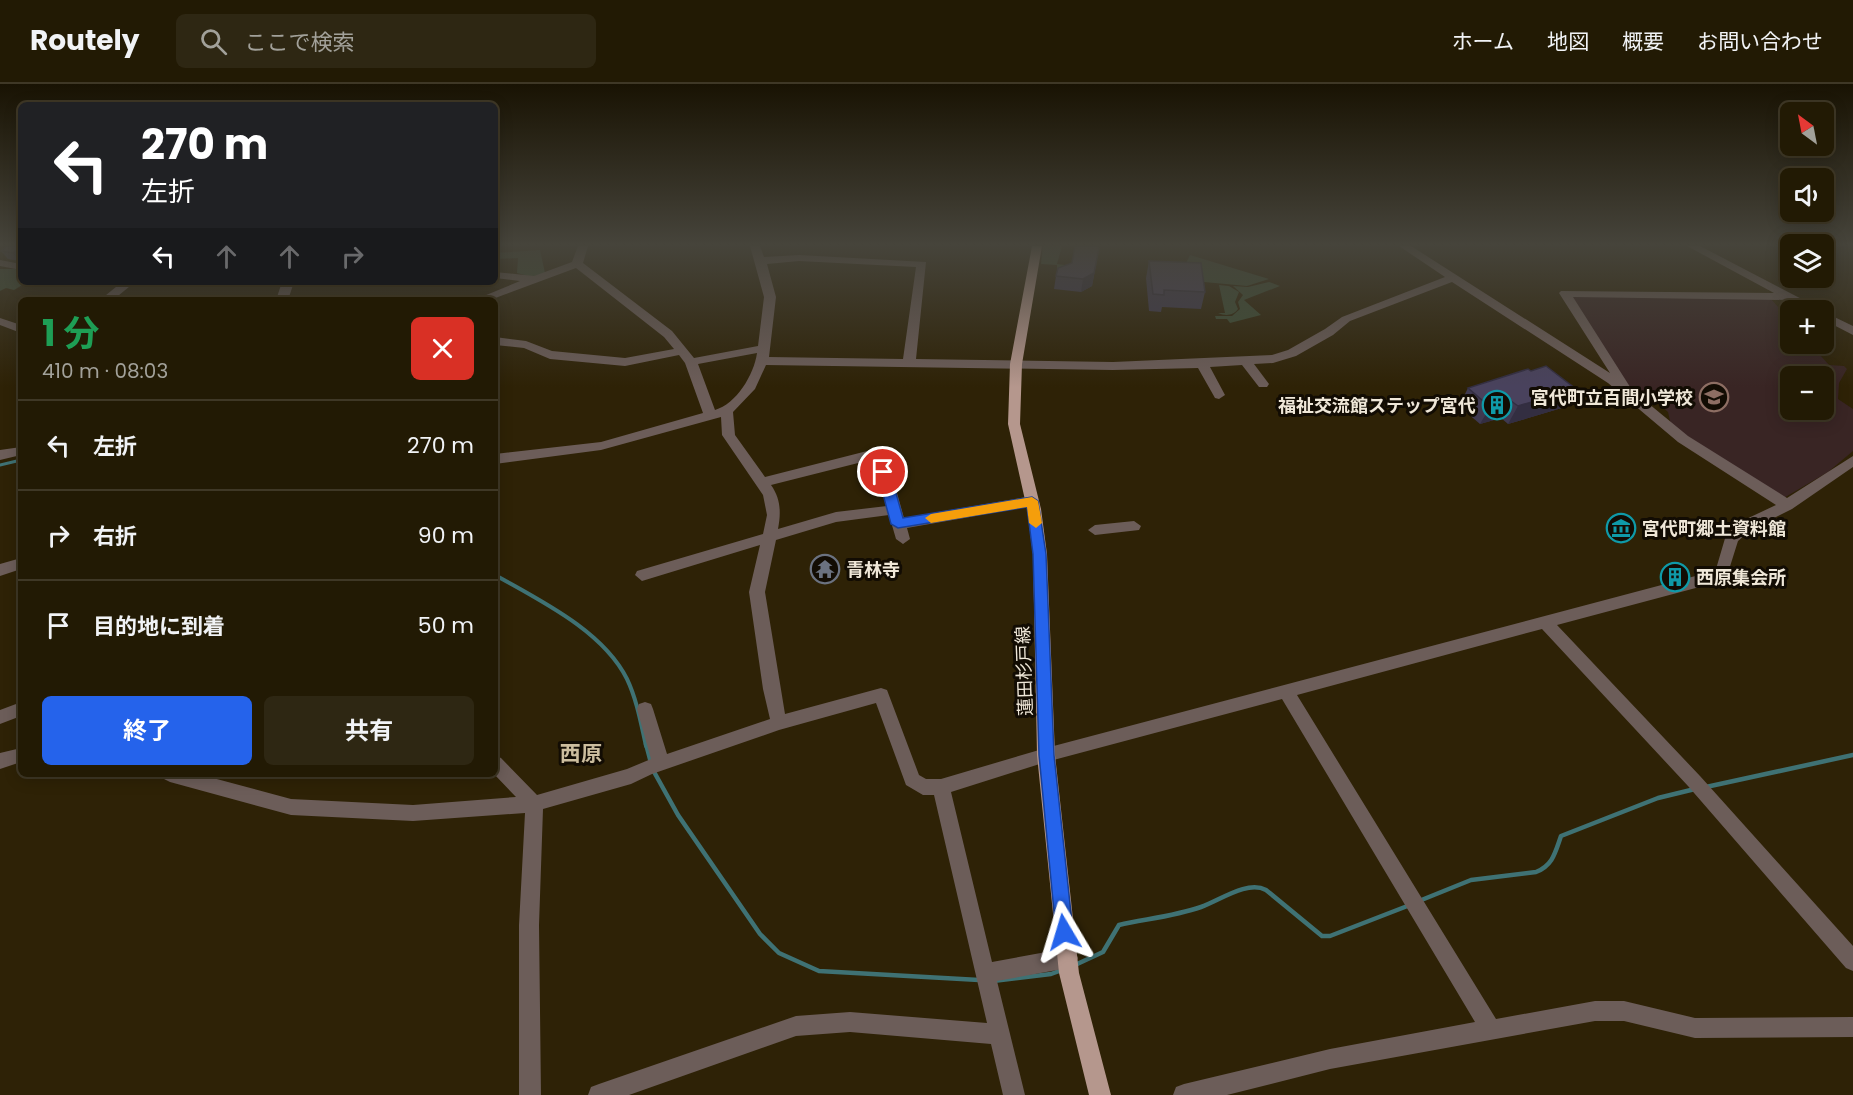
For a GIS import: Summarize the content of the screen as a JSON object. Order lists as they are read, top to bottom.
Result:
{
  "streets": {
    "main road": ["蓮田杉戸線"]
  },
  "districts": ["西原"],
  "places": {
    "school or university": ["宮代町立百間小学校"],
    "building": ["福祉交流館ステップ宮代", "西原集会所"],
    "museum": ["宮代町郷土資料館"],
    "temple": ["青林寺"]
  },
  "north": "top left",
  "page": {
    "header": "Routely",
    "search": "ここで検索",
    "nav": [
      "ホーム",
      "地図",
      "概要",
      "お問い合わせ"
    ],
    "map_buttons": ["+", "−"],
    "turn": ["270 m", "左折"],
    "heading": ["1 分", "410 m · 08:03"],
    "list": [
      {
        "name": "左折",
        "value": "270 m"
      },
      {
        "name": "右折",
        "value": "90 m"
      },
      {
        "name": "目的地に到着",
        "value": "50 m"
      }
    ],
    "buttons": ["終了", "共有"]
  }
}
